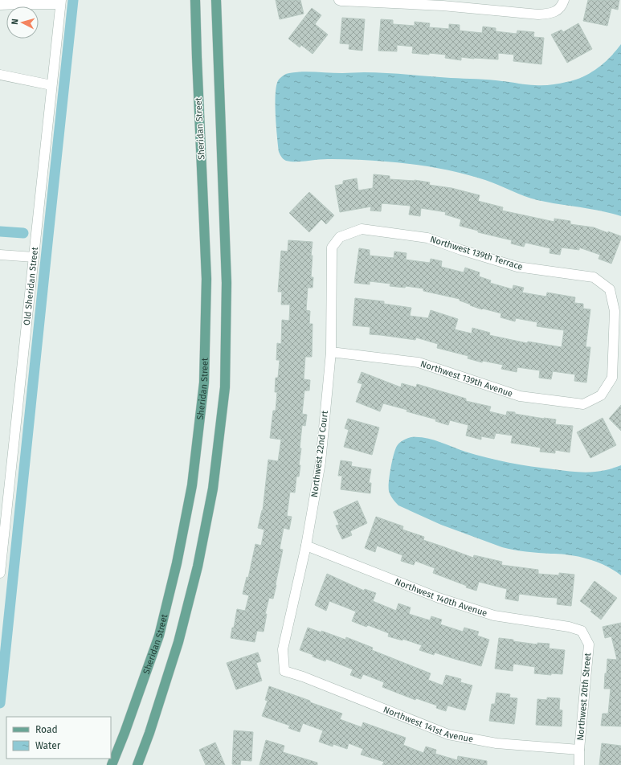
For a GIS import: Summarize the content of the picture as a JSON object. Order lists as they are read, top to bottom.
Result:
{
  "streets": {
    "main road": ["Sheridan Street"],
    "street": [
      "Northwest 139th Terrace",
      "Old Sheridan Street",
      "Northwest 139th Avenue",
      "Northwest 22nd Court",
      "Northwest 140th Avenue",
      "Northwest 20th Street",
      "Northwest 141st Avenue"
    ]
  },
  "crossings": [
    ["Northwest 139th Terrace", "Northwest 139th Avenue"],
    ["Northwest 139th Terrace", "Northwest 22nd Court"],
    ["Northwest 139th Avenue", "Northwest 22nd Court"],
    ["Northwest 22nd Court", "Northwest 140th Avenue"],
    ["Northwest 22nd Court", "Northwest 141st Avenue"],
    ["Northwest 140th Avenue", "Northwest 20th Street"],
    ["Northwest 20th Street", "Northwest 141st Avenue"]
  ],
  "legend": ["Road", "Water"],
  "north": "left"
}
